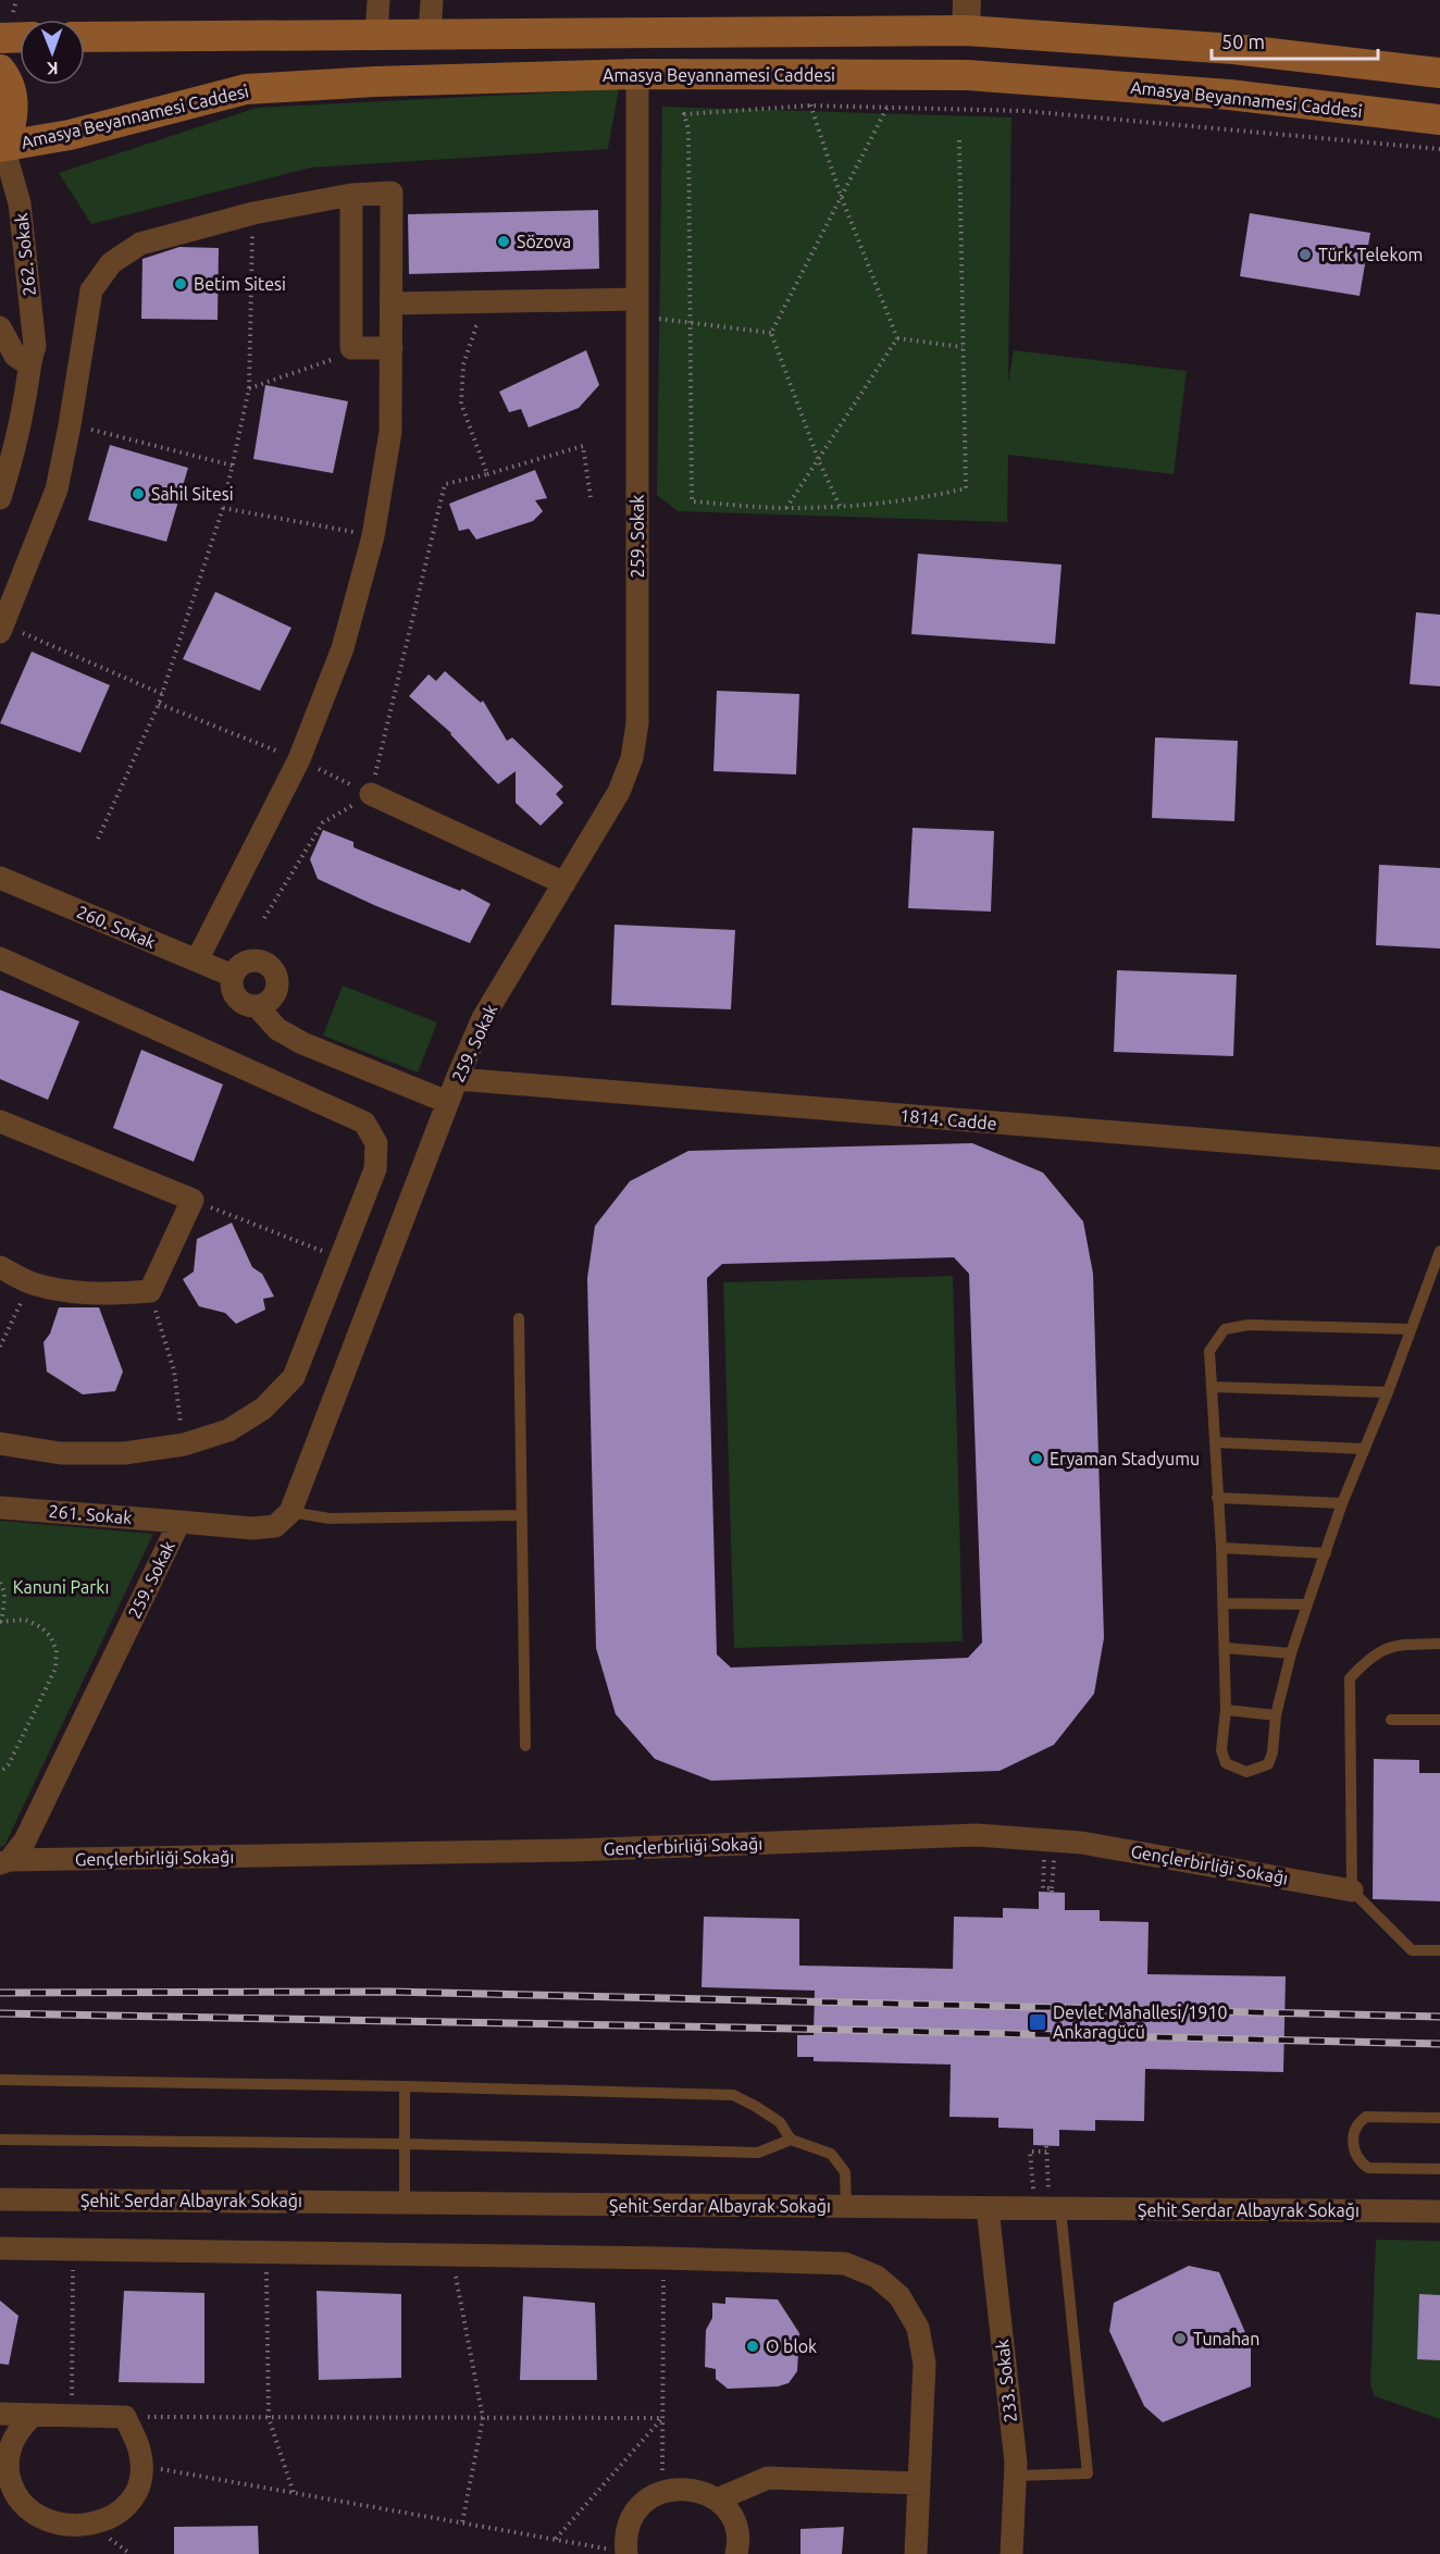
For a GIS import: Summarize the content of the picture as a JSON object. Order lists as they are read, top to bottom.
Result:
{
  "streets": {
    "main road": ["Amasya Beyannamesi Caddesi"],
    "street": [
      "262. Sokak",
      "259. Sokak",
      "260. Sokak",
      "1814. Cadde",
      "261. Sokak",
      "Gençlerbirliği Sokağı",
      "Şehit Serdar Albayrak Sokağı",
      "233. Sokak"
    ]
  },
  "crossings": [
    ["Amasya Beyannamesi Caddesi", "262. Sokak"],
    ["Amasya Beyannamesi Caddesi", "259. Sokak"],
    ["259. Sokak", "1814. Cadde"],
    ["259. Sokak", "261. Sokak"],
    ["259. Sokak", "Gençlerbirliği Sokağı"],
    ["Şehit Serdar Albayrak Sokağı", "233. Sokak"]
  ],
  "parks": ["Kanuni Parkı"],
  "places": {
    "other": [
      "Sözova",
      "Türk Telekom",
      "Betim Sitesi",
      "Sahil Sitesi",
      "Eryaman Stadyumu",
      "Tunahan",
      "O blok"
    ],
    "transit": ["Devlet Mahallesi/1910 Ankaragücü"]
  },
  "scale_bar": "50 m",
  "north": "bottom"
}
